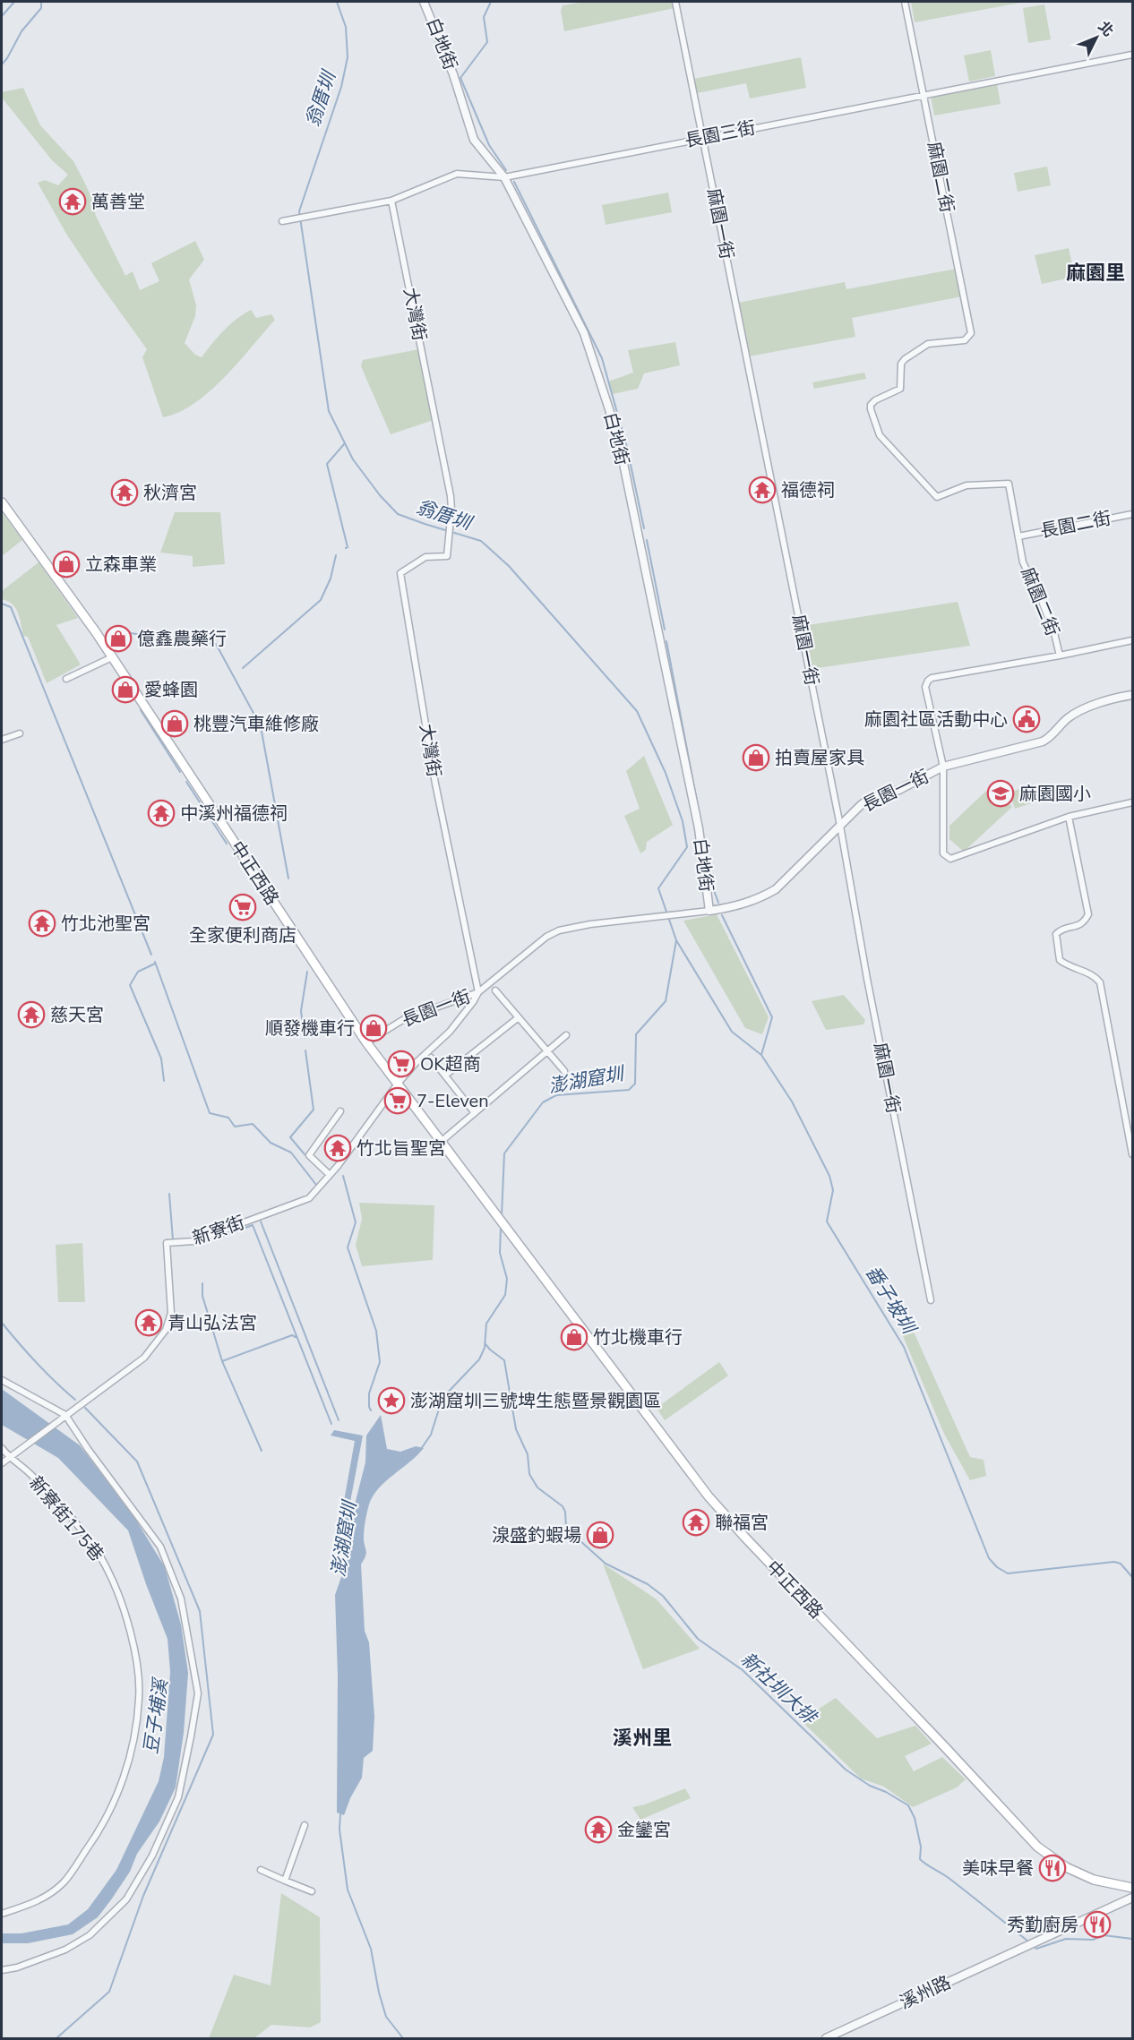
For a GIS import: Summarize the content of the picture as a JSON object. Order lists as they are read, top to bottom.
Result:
{
  "streets": {
    "main road": ["中正西路"],
    "street": [
      "白地街",
      "長園三街",
      "麻園二街",
      "麻園一街",
      "大灣街",
      "長園二街",
      "長園一街",
      "新寮街",
      "新寮街175巷",
      "溪州路"
    ]
  },
  "crossings": [
    ["白地街", "長園三街"],
    ["白地街", "長園一街"],
    ["長園三街", "麻園二街"],
    ["長園三街", "麻園一街"],
    ["長園三街", "大灣街"],
    ["麻園二街", "長園二街"],
    ["麻園二街", "長園一街"],
    ["麻園一街", "長園一街"],
    ["大灣街", "長園一街"],
    ["長園一街", "中正西路"],
    ["長園一街", "新寮街"],
    ["中正西路", "新寮街"]
  ],
  "districts": ["麻園里", "溪州里"],
  "water": [
    "翁厝圳",
    "澎湖窟圳",
    "番子坡圳",
    "新社圳大排",
    "豆子埔溪"
  ],
  "places": {
    "temple": [
      "萬善堂",
      "福德祠",
      "秋濟宮",
      "中溪州福德祠",
      "竹北池聖宮",
      "慈天宮",
      "竹北旨聖宮",
      "青山弘法宮",
      "聯福宮",
      "金鑾宮"
    ],
    "shop": [
      "立森車業",
      "億鑫農藥行",
      "愛蜂園",
      "桃豐汽車維修廠",
      "拍賣屋家具",
      "順發機車行",
      "竹北機車行",
      "湶盛釣蝦場"
    ],
    "public building": ["麻園社區活動中心"],
    "school or university": ["麻園國小"],
    "supermarket": ["全家便利商店", "OK超商", "7-Eleven"],
    "place": ["澎湖窟圳三號埤生態暨景觀園區"],
    "restaurant": ["美味早餐", "秀勤廚房"]
  },
  "north": "top right"
}
